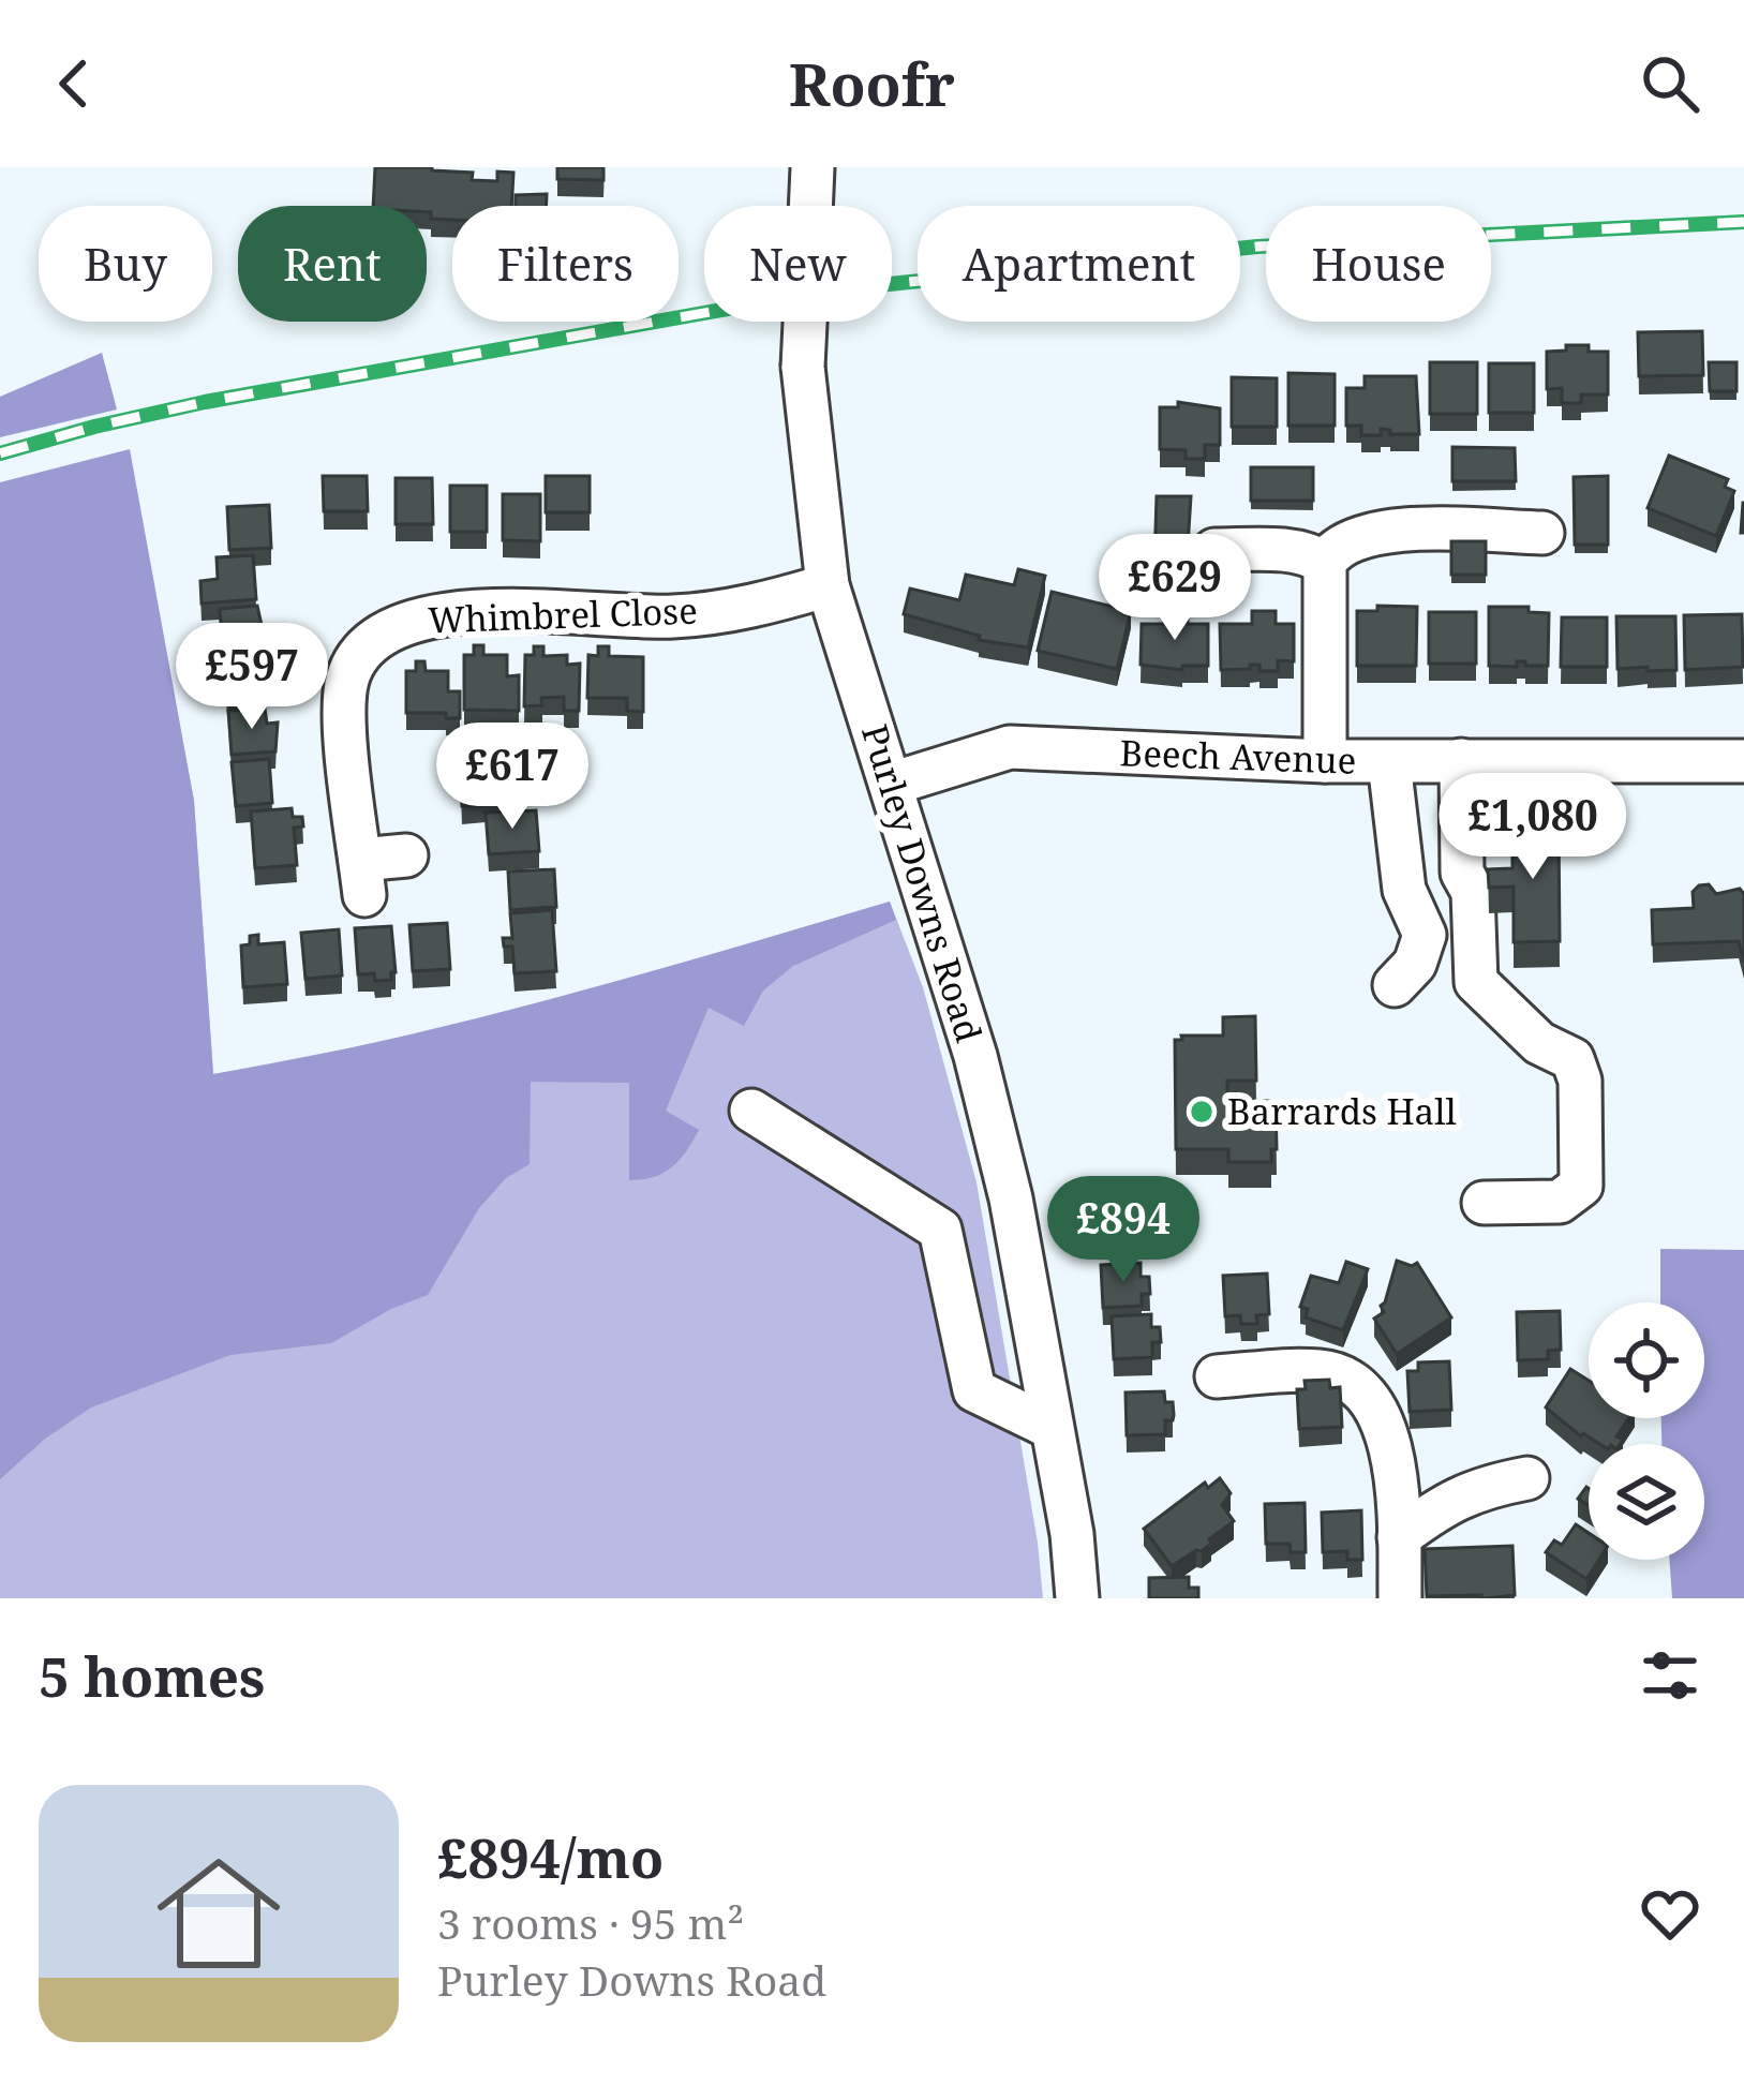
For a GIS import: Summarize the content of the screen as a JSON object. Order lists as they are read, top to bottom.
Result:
{
  "streets": {
    "street": ["Whimbrel Close", "Beech Avenue", "Purley Downs Road"]
  },
  "crossings": [
    ["Whimbrel Close", "Purley Downs Road"],
    ["Beech Avenue", "Purley Downs Road"]
  ],
  "places": ["Barrards Hall"],
  "page": {
    "header": "Roofr",
    "chip": [
      "Buy",
      "Rent",
      "Filters",
      "New",
      "Apartment",
      "House"
    ],
    "price": [
      "£629",
      "£597",
      "£617",
      "£1,080",
      "£894"
    ],
    "heading": "5 homes",
    "list": [
      {
        "name": "£894/mo",
        "note": "3 rooms · 95 m² · Purley Downs Road"
      }
    ]
  }
}
